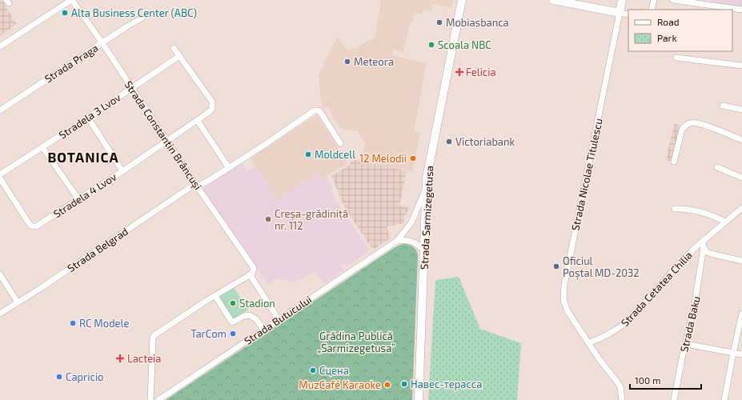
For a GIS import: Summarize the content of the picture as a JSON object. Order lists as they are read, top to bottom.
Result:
{
  "streets": {
    "main road": ["Strada Nicolae Titulescu", "Strada Sarmizegetusa"],
    "street": [
      "Strada Praga",
      "Stradela 3 Lvov",
      "Strada Constantin Brâncuși",
      "Stradela 4 Lvov",
      "Strada Belgrad",
      "Strada Cetatea Chilia",
      "Strada Butucului",
      "Strada Baku"
    ]
  },
  "crossings": [
    ["Strada Praga", "Strada Constantin Brâncuși"],
    ["Stradela 3 Lvov", "Strada Constantin Brâncuși"],
    ["Stradela 3 Lvov", "Stradela 4 Lvov"],
    ["Strada Constantin Brâncuși", "Stradela 4 Lvov"],
    ["Strada Constantin Brâncuși", "Strada Belgrad"],
    ["Strada Constantin Brâncuși", "Strada Butucului"],
    ["Strada Nicolae Titulescu", "Strada Cetatea Chilia"],
    ["Strada Sarmizegetusa", "Strada Butucului"],
    ["Strada Cetatea Chilia", "Strada Baku"]
  ],
  "districts": ["BOTANICA"],
  "parks": ["Grădina Publică „Sarmizegetusa”"],
  "places": {
    "other": [
      "Alta Business Center (ABC)",
      "Mobiasbanca",
      "Scoala NBC",
      "Meteora",
      "Victoriabank",
      "Moldcell",
      "12 Melodii",
      "Creșa-grădiniță nr. 112",
      "Oficiul Poștal MD-2032",
      "Stadion",
      "RC Modele",
      "TarCom",
      "Сцена",
      "Capricio",
      "Навес-терасса",
      "MuzCafé Karaoke"
    ],
    "health": ["Felicia", "Lacteia"]
  },
  "legend": ["Road", "Park"],
  "scale_bar": "100 m"
}
